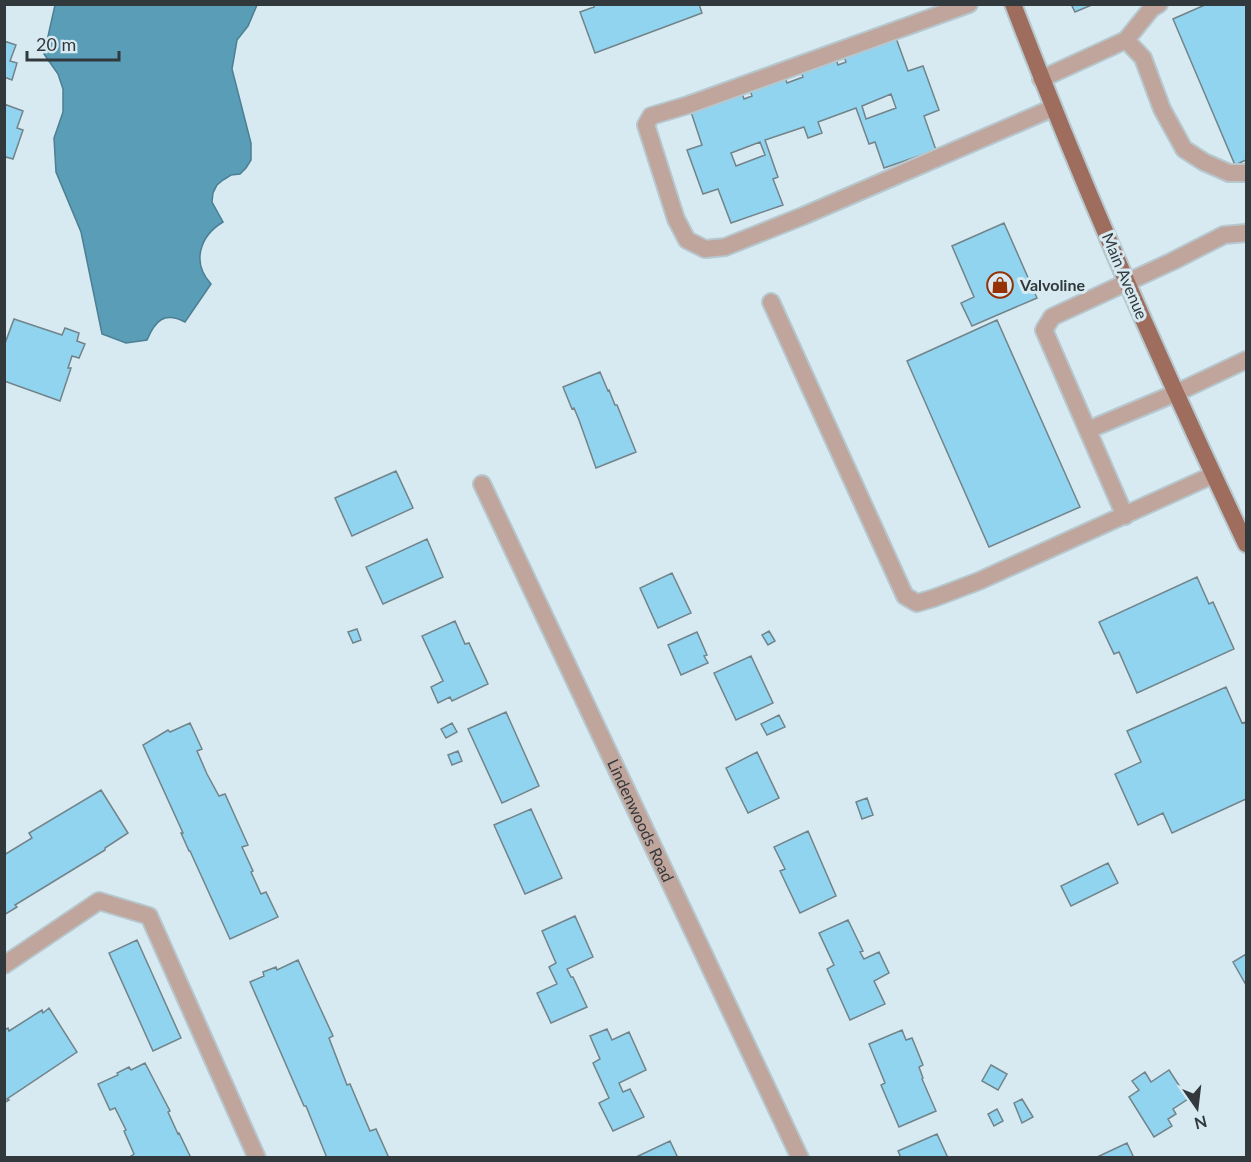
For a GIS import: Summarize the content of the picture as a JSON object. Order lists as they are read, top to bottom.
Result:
{
  "streets": {
    "main road": ["Main Avenue"],
    "street": ["Lindenwoods Road"]
  },
  "places": {
    "shop": ["Valvoline"]
  },
  "scale_bar": "20 m",
  "north": "bottom"
}
